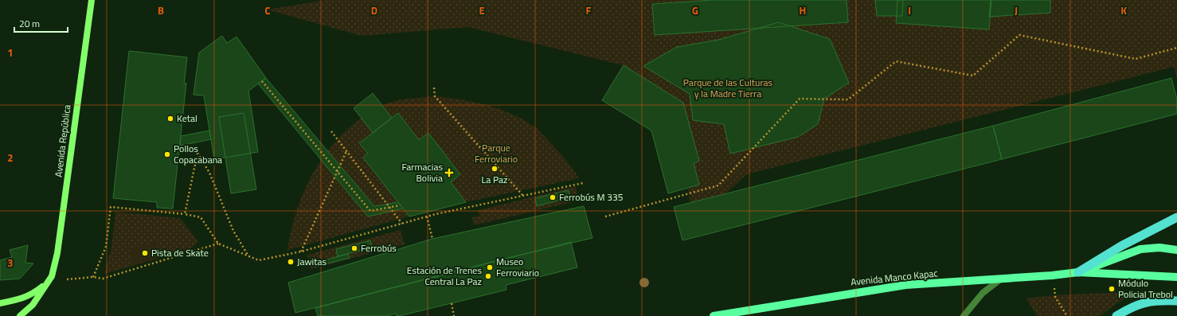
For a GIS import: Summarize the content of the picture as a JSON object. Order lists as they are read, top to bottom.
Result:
{
  "streets": {
    "main road": ["Avenida República", "Avenida Manco Kapac"]
  },
  "parks": ["Parque de las Culturas y la Madre Tierra", "Parque Ferroviario"],
  "places": {
    "other": [
      "Ketal",
      "Pollos Copacabana",
      "La Paz",
      "Ferrobús M 335",
      "Ferrobús",
      "Pista de Skate",
      "Jawitas",
      "Museo Ferroviario",
      "Estación de Trenes Central La Paz",
      "Módulo Policial Trebol"
    ],
    "health": ["Farmacias Bolivia"]
  },
  "scale_bar": "20 m",
  "grid": {
    "columns": [
      "B",
      "C",
      "D",
      "E",
      "F",
      "G",
      "H",
      "I",
      "J",
      "K"
    ],
    "rows": ["1", "2", "3"]
  }
}
